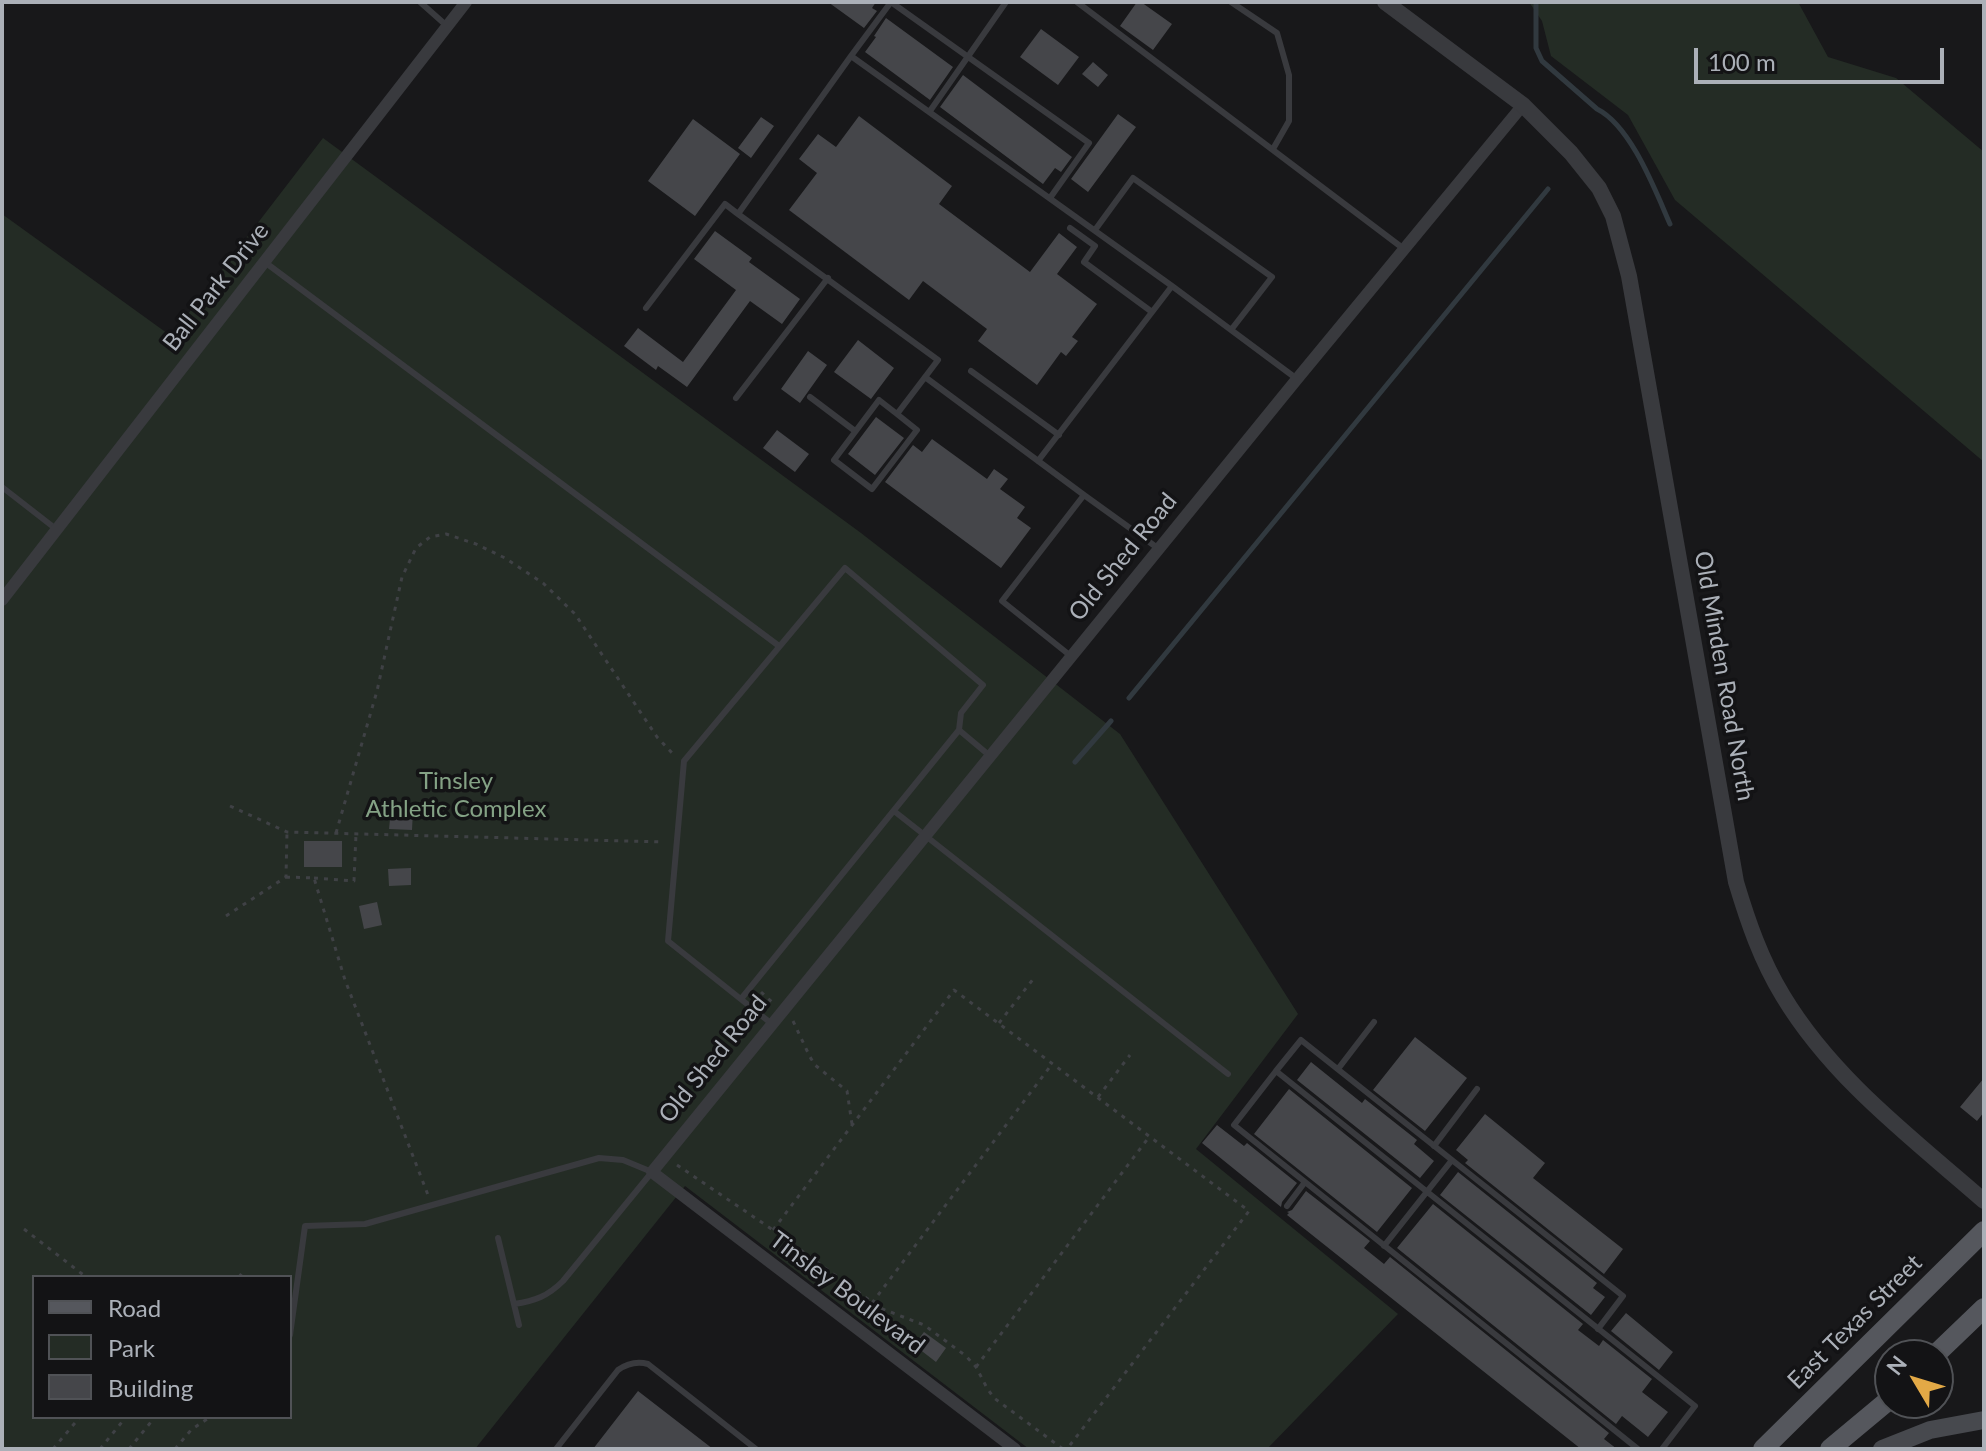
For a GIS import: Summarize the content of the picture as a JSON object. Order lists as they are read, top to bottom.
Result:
{
  "streets": {
    "main road": ["East Texas Street"],
    "street": [
      "Ball Park Drive",
      "Old Shed Road",
      "Old Minden Road North",
      "Tinsley Boulevard"
    ]
  },
  "crossings": [
    ["Old Shed Road", "Old Minden Road North"],
    ["Old Shed Road", "Tinsley Boulevard"]
  ],
  "parks": ["Tinsley Athletic Complex"],
  "legend": ["Road", "Park", "Building"],
  "scale_bar": "100 m",
  "north": "top left"
}
